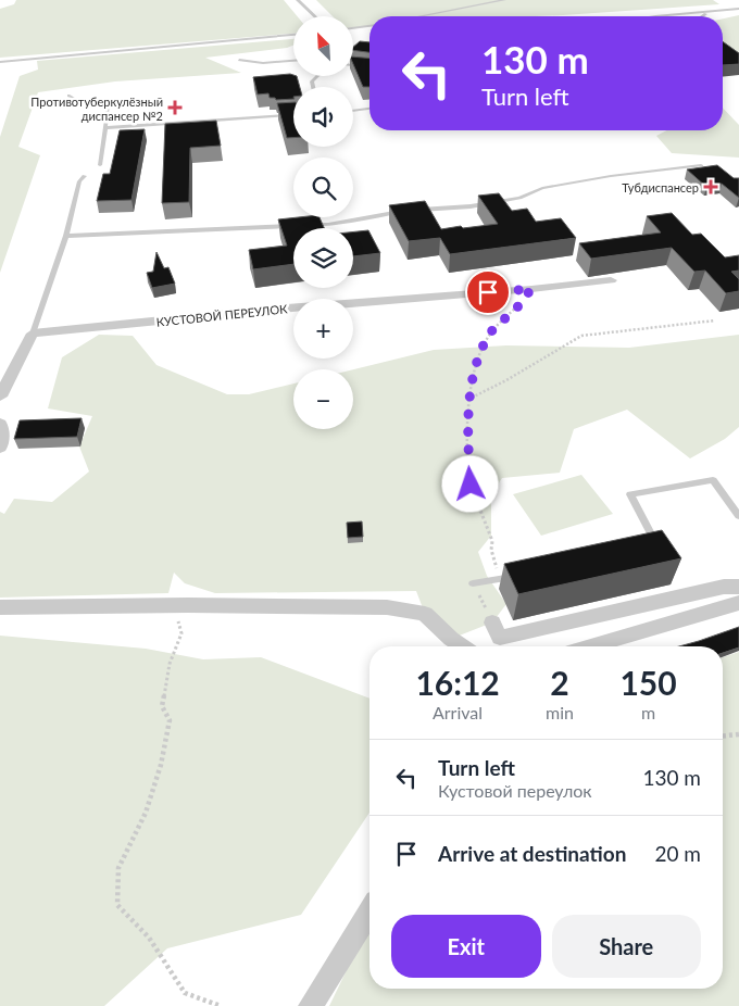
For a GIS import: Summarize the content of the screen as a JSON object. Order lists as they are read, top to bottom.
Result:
{
  "streets": {
    "street": ["КУСТОВОЙ ПЕРЕУЛОК"]
  },
  "places": {
    "health": ["Противотуберкулёзный диспансер №2", "Тубдиспансер"]
  },
  "north": "top left",
  "page": {
    "map_buttons": ["+", "−"],
    "turn": ["130 m", "Turn left"],
    "eta": [
      "16:12",
      "Arrival",
      "2",
      "min",
      "150",
      "m"
    ],
    "list": [
      {
        "name": "Turn left",
        "note": "Кустовой переулок",
        "value": "130 m"
      },
      {
        "name": "Arrive at destination",
        "value": "20 m"
      }
    ],
    "buttons": ["Exit", "Share"]
  }
}
